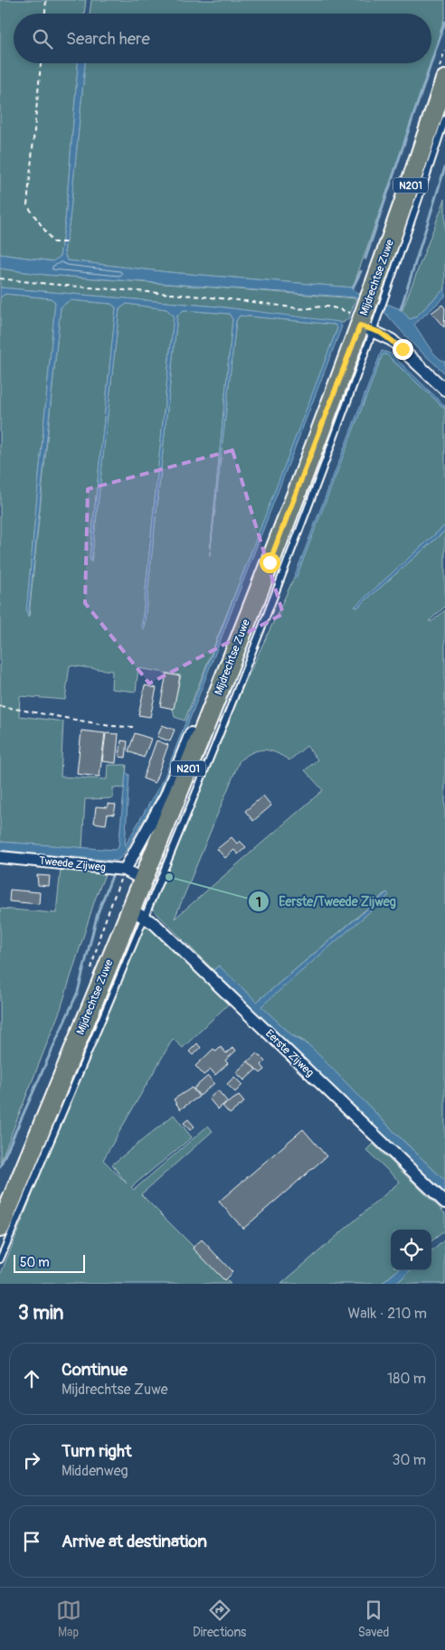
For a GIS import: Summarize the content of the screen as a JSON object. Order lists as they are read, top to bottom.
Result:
{
  "streets": {
    "main road": ["N201", "Mijdrechtse Zuwe"],
    "street": ["Tweede Zijweg", "Eerste Zijweg"]
  },
  "crossings": [
    ["Mijdrechtse Zuwe", "Tweede Zijweg"],
    ["Mijdrechtse Zuwe", "Eerste Zijweg"]
  ],
  "places": ["Eerste/Tweede Zijweg"],
  "scale_bar": "50 m",
  "page": {
    "search": "Search here",
    "scale": "50 m",
    "heading": ["3 min", "Walk · 210 m"],
    "list": [
      ["Continue", "Mijdrechtse Zuwe", "180 m"],
      ["Turn right", "Middenweg", "30 m"],
      "Arrive at destination"
    ],
    "nav": ["Map", "Directions", "Saved"]
  }
}
